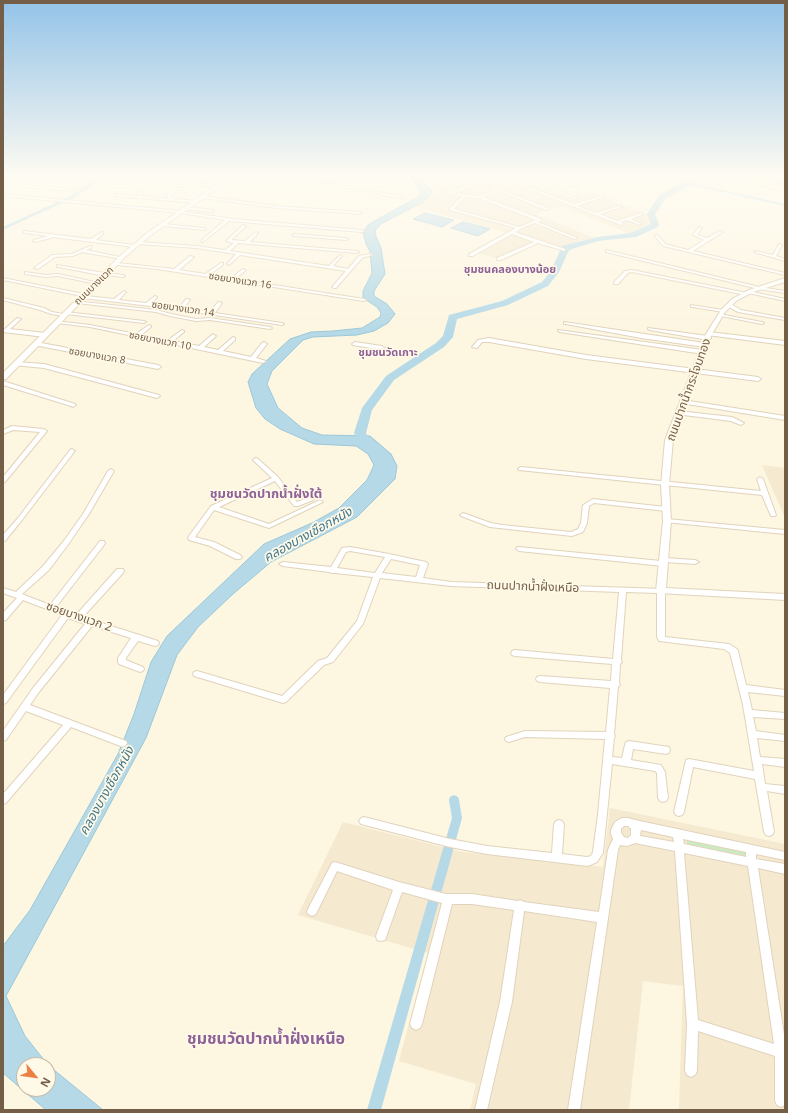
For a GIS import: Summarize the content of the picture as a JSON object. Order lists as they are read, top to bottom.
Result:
{
  "streets": {
    "main road": ["ถนนบางแวก"],
    "street": [
      "ซอยบางแวก 16",
      "ซอยบางแวก 14",
      "ซอยบางแวก 10",
      "ซอยบางแวก 8",
      "ถนนปากน้ำกระโจมทอง",
      "ถนนปากน้ำฝั่งเหนือ",
      "ซอยบางแวก 2"
    ]
  },
  "crossings": [
    ["ซอยบางแวก 16", "ถนนบางแวก"],
    ["ถนนบางแวก", "ซอยบางแวก 14"],
    ["ถนนบางแวก", "ซอยบางแวก 10"],
    ["ถนนบางแวก", "ซอยบางแวก 8"],
    ["ถนนปากน้ำกระโจมทอง", "ถนนปากน้ำฝั่งเหนือ"]
  ],
  "districts": [
    "ชุมชนคลองบางน้อย",
    "ชุมชนวัดเกาะ",
    "ชุมชนวัดปากน้ำฝั่งใต้",
    "ชุมชนวัดปากน้ำฝั่งเหนือ"
  ],
  "water": ["คลองบางเชือกหนัง"],
  "north": "bottom right"
}
